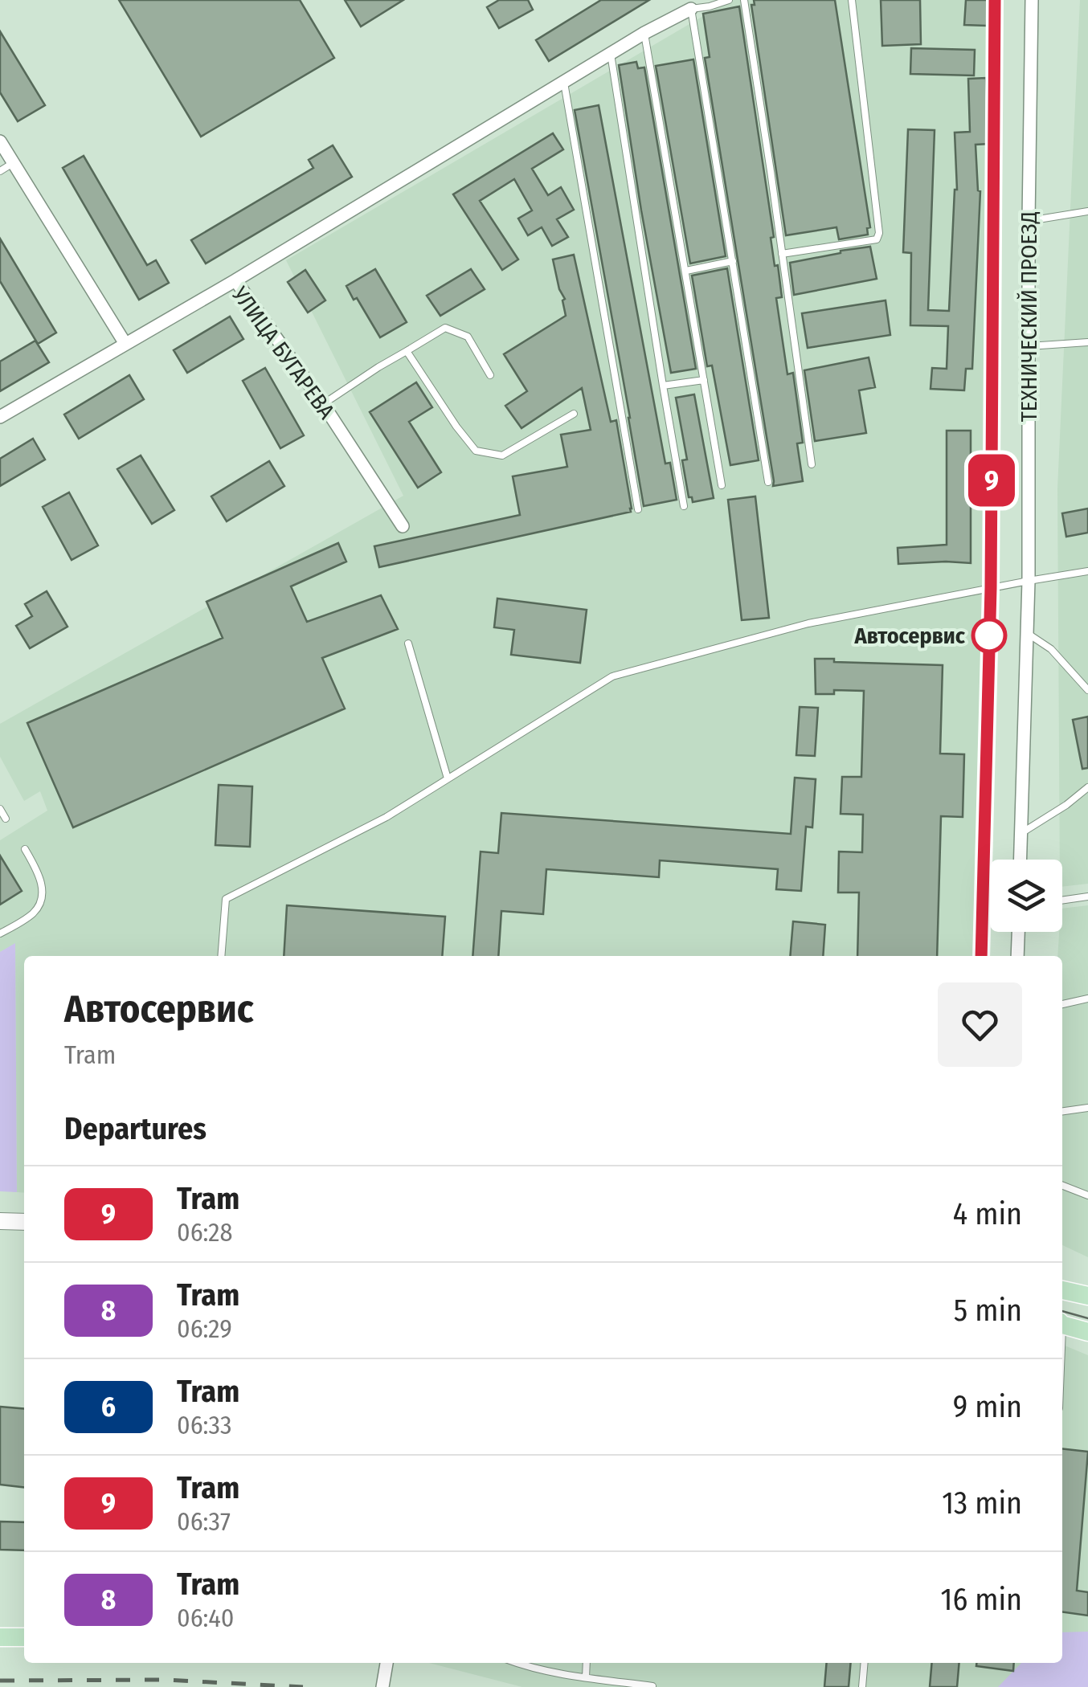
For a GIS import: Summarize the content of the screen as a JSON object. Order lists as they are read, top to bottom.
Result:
{
  "streets": {
    "street": ["ТЕХНИЧЕСКИЙ ПРОЕЗД", "УЛИЦА БУГАРЕВА"]
  },
  "places": ["Автосервис"],
  "lines": ["tram line 9"],
  "page": {
    "on_map": "9",
    "heading": [
      ["Автосервис", "Tram"],
      "Departures"
    ],
    "list": [
      {
        "mark": "9",
        "name": "Tram",
        "note": "06:28",
        "value": "4 min"
      },
      {
        "mark": "8",
        "name": "Tram",
        "note": "06:29",
        "value": "5 min"
      },
      {
        "mark": "6",
        "name": "Tram",
        "note": "06:33",
        "value": "9 min"
      },
      {
        "mark": "9",
        "name": "Tram",
        "note": "06:37",
        "value": "13 min"
      },
      {
        "mark": "8",
        "name": "Tram",
        "note": "06:40",
        "value": "16 min"
      }
    ]
  }
}
